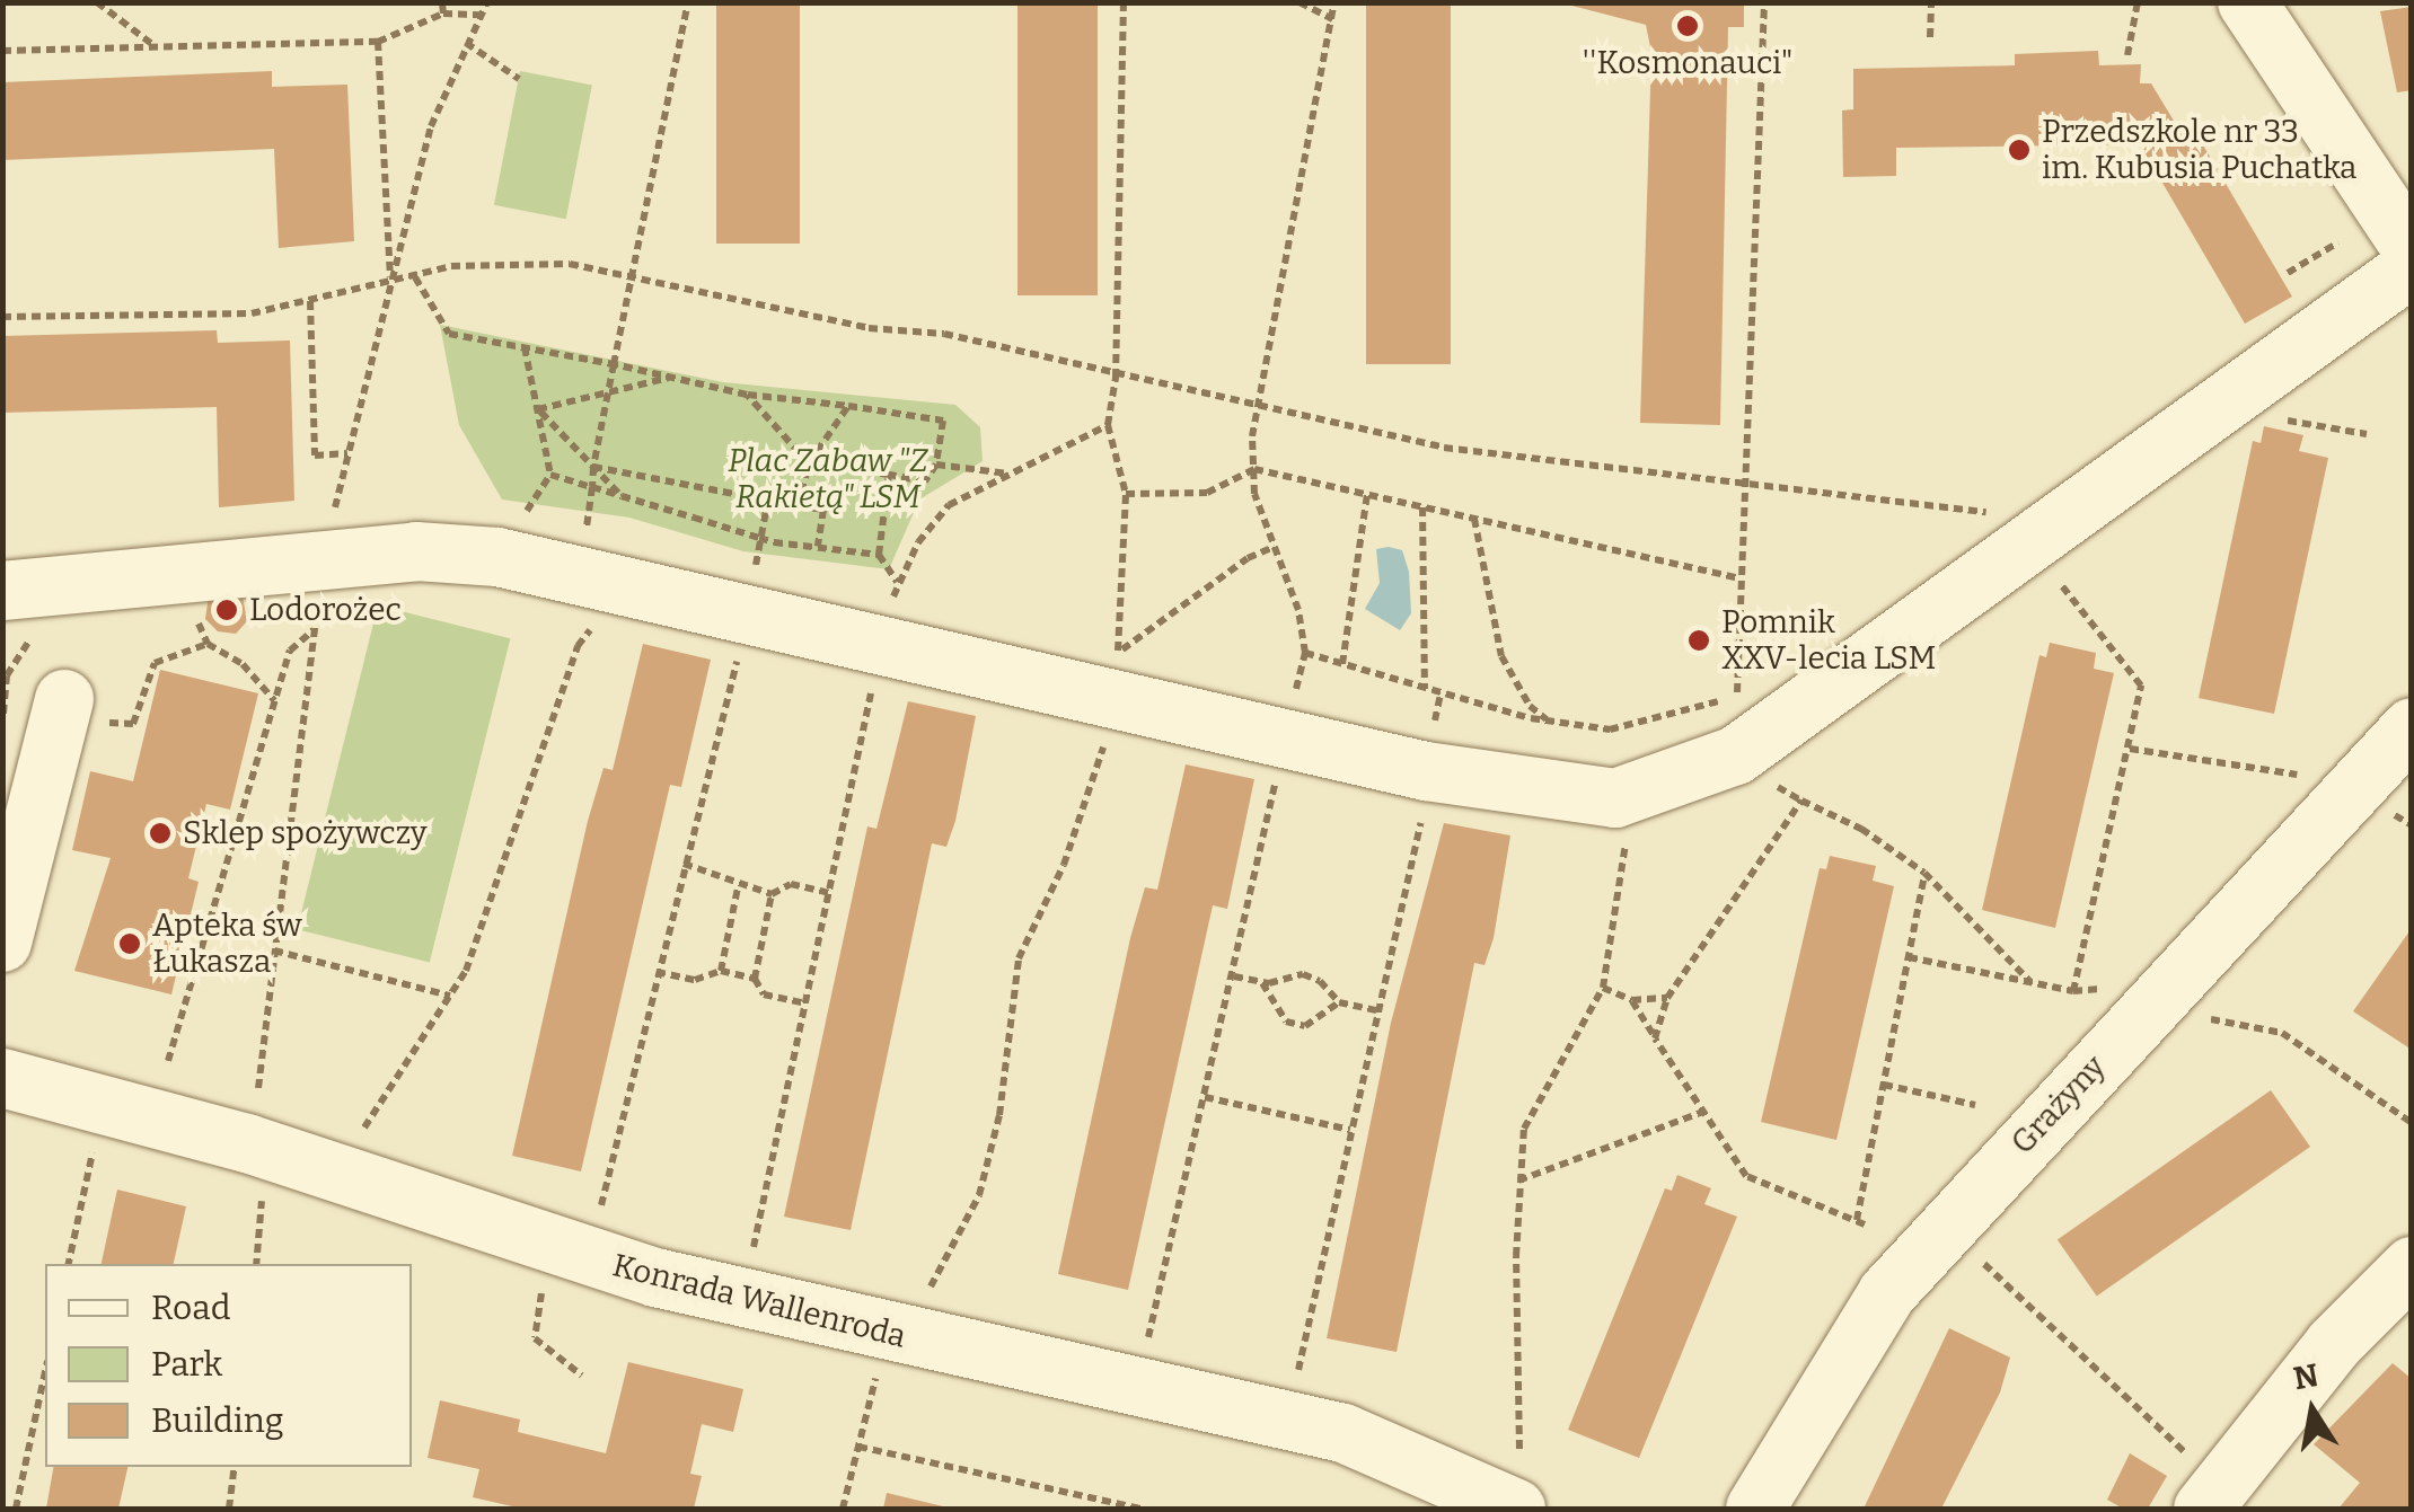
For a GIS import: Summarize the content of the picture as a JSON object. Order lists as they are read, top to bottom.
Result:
{
  "streets": {
    "street": ["Grażyny", "Konrada Wallenroda"]
  },
  "parks": ["Plac Zabaw \"Z Rakietą\" LSM"],
  "places": [
    "''Kosmonauci\"",
    "Przedszkole nr 33 im. Kubusia Puchatka",
    "Lodorożec",
    "Pomnik XXV-lecia LSM",
    "Sklep spożywczy",
    "Apteka św Łukasza"
  ],
  "legend": ["Road", "Park", "Building"],
  "north": "top"
}
